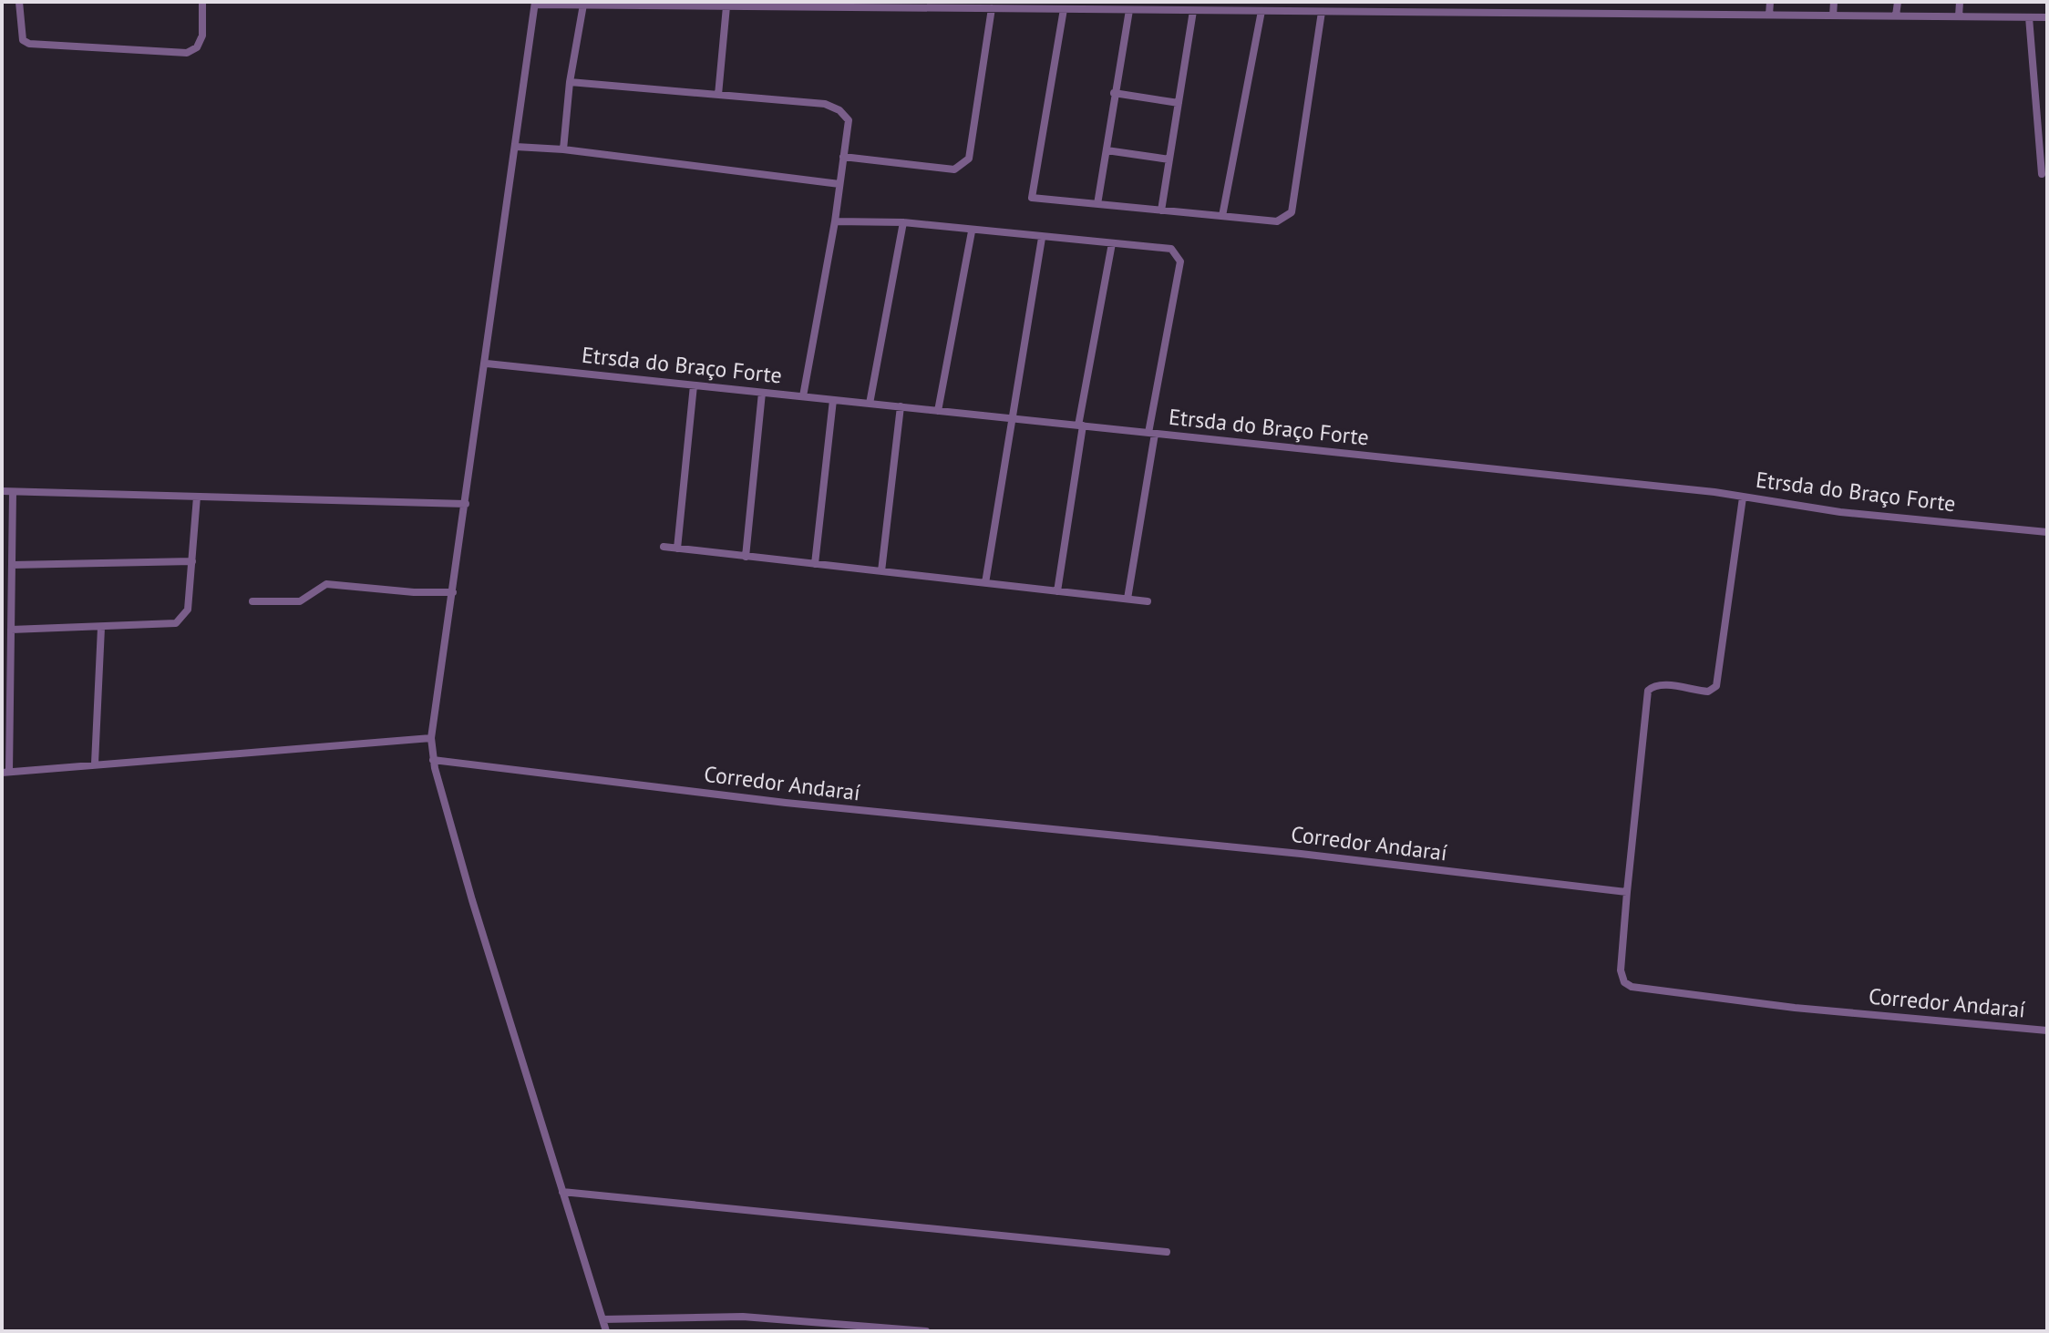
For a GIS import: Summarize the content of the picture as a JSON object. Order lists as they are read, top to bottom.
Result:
{
  "streets": {
    "street": ["Etrsda do Braço Forte", "Corredor Andaraí"]
  }
}
